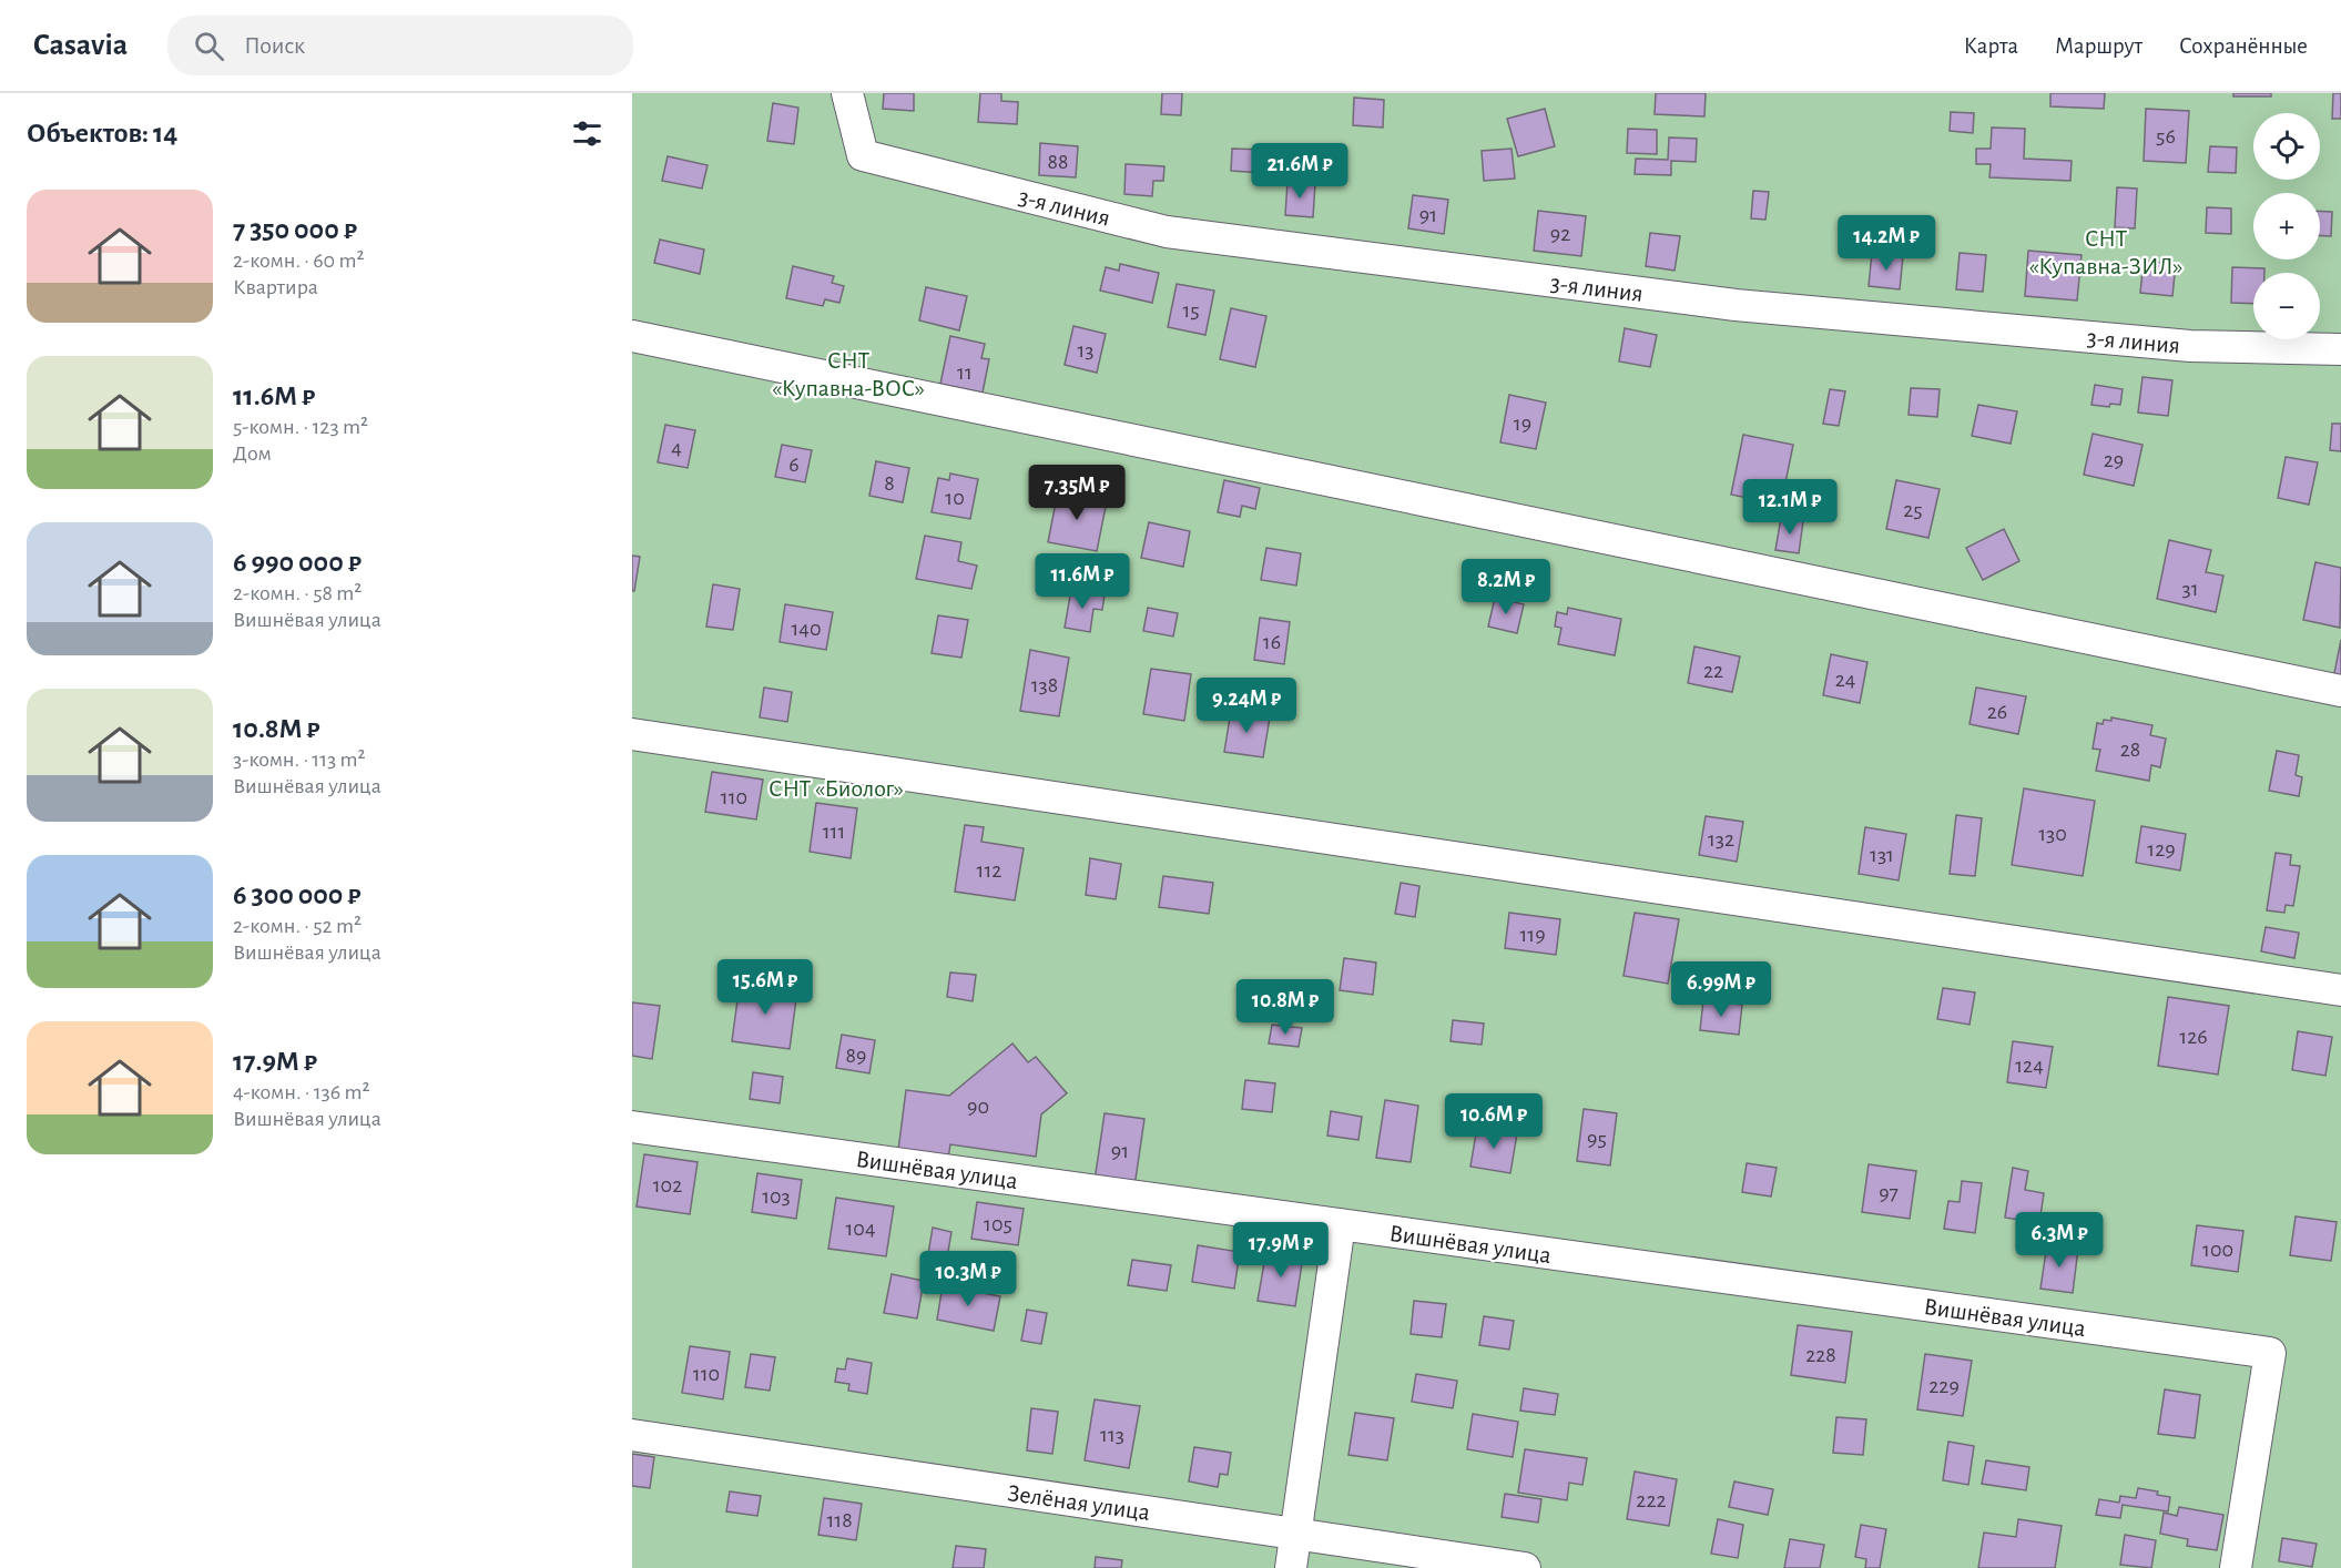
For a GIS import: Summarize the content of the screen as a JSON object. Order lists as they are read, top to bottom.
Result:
{
  "streets": {
    "street": ["3-я линия", "Вишнёвая улица", "Зелёная улица"]
  },
  "parks": ["СНТ «Купавна-ЗИЛ»", "СНТ «Купавна-ВОС»", "СНТ «Биолог»"],
  "house_numbers": [
    "56",
    "88",
    "91",
    "92",
    "15",
    "13",
    "11",
    "19",
    "4",
    "29",
    "6",
    "8",
    "10",
    "25",
    "31",
    "140",
    "16",
    "22",
    "24",
    "138",
    "26",
    "28",
    "110",
    "111",
    "130",
    "132",
    "129",
    "131",
    "112",
    "119",
    "126",
    "89",
    "124",
    "90",
    "95",
    "91",
    "102",
    "97",
    "103",
    "105",
    "104",
    "100",
    "228",
    "110",
    "229",
    "113",
    "222",
    "118"
  ],
  "page": {
    "header": "Casavia",
    "search": "Поиск",
    "nav": ["Карта", "Маршрут", "Сохранённые"],
    "heading": "Объектов: 14",
    "map_buttons": ["+", "−"],
    "price": [
      "21.6M ₽",
      "14.2M ₽",
      "7.35M ₽",
      "12.1M ₽",
      "11.6M ₽",
      "8.2M ₽",
      "9.24M ₽",
      "15.6M ₽",
      "6.99M ₽",
      "10.8M ₽",
      "10.6M ₽",
      "6.3M ₽",
      "17.9M ₽",
      "10.3M ₽"
    ],
    "list": [
      {
        "name": "7 350 000 ₽",
        "note": "2-комн. · 60 m² · Квартира"
      },
      {
        "name": "11.6M ₽",
        "note": "5-комн. · 123 m² · Дом"
      },
      {
        "name": "6 990 000 ₽",
        "note": "2-комн. · 58 m² · Вишнёвая улица"
      },
      {
        "name": "10.8M ₽",
        "note": "3-комн. · 113 m² · Вишнёвая улица"
      },
      {
        "name": "6 300 000 ₽",
        "note": "2-комн. · 52 m² · Вишнёвая улица"
      },
      {
        "name": "17.9M ₽",
        "note": "4-комн. · 136 m² · Вишнёвая улица"
      }
    ]
  }
}
